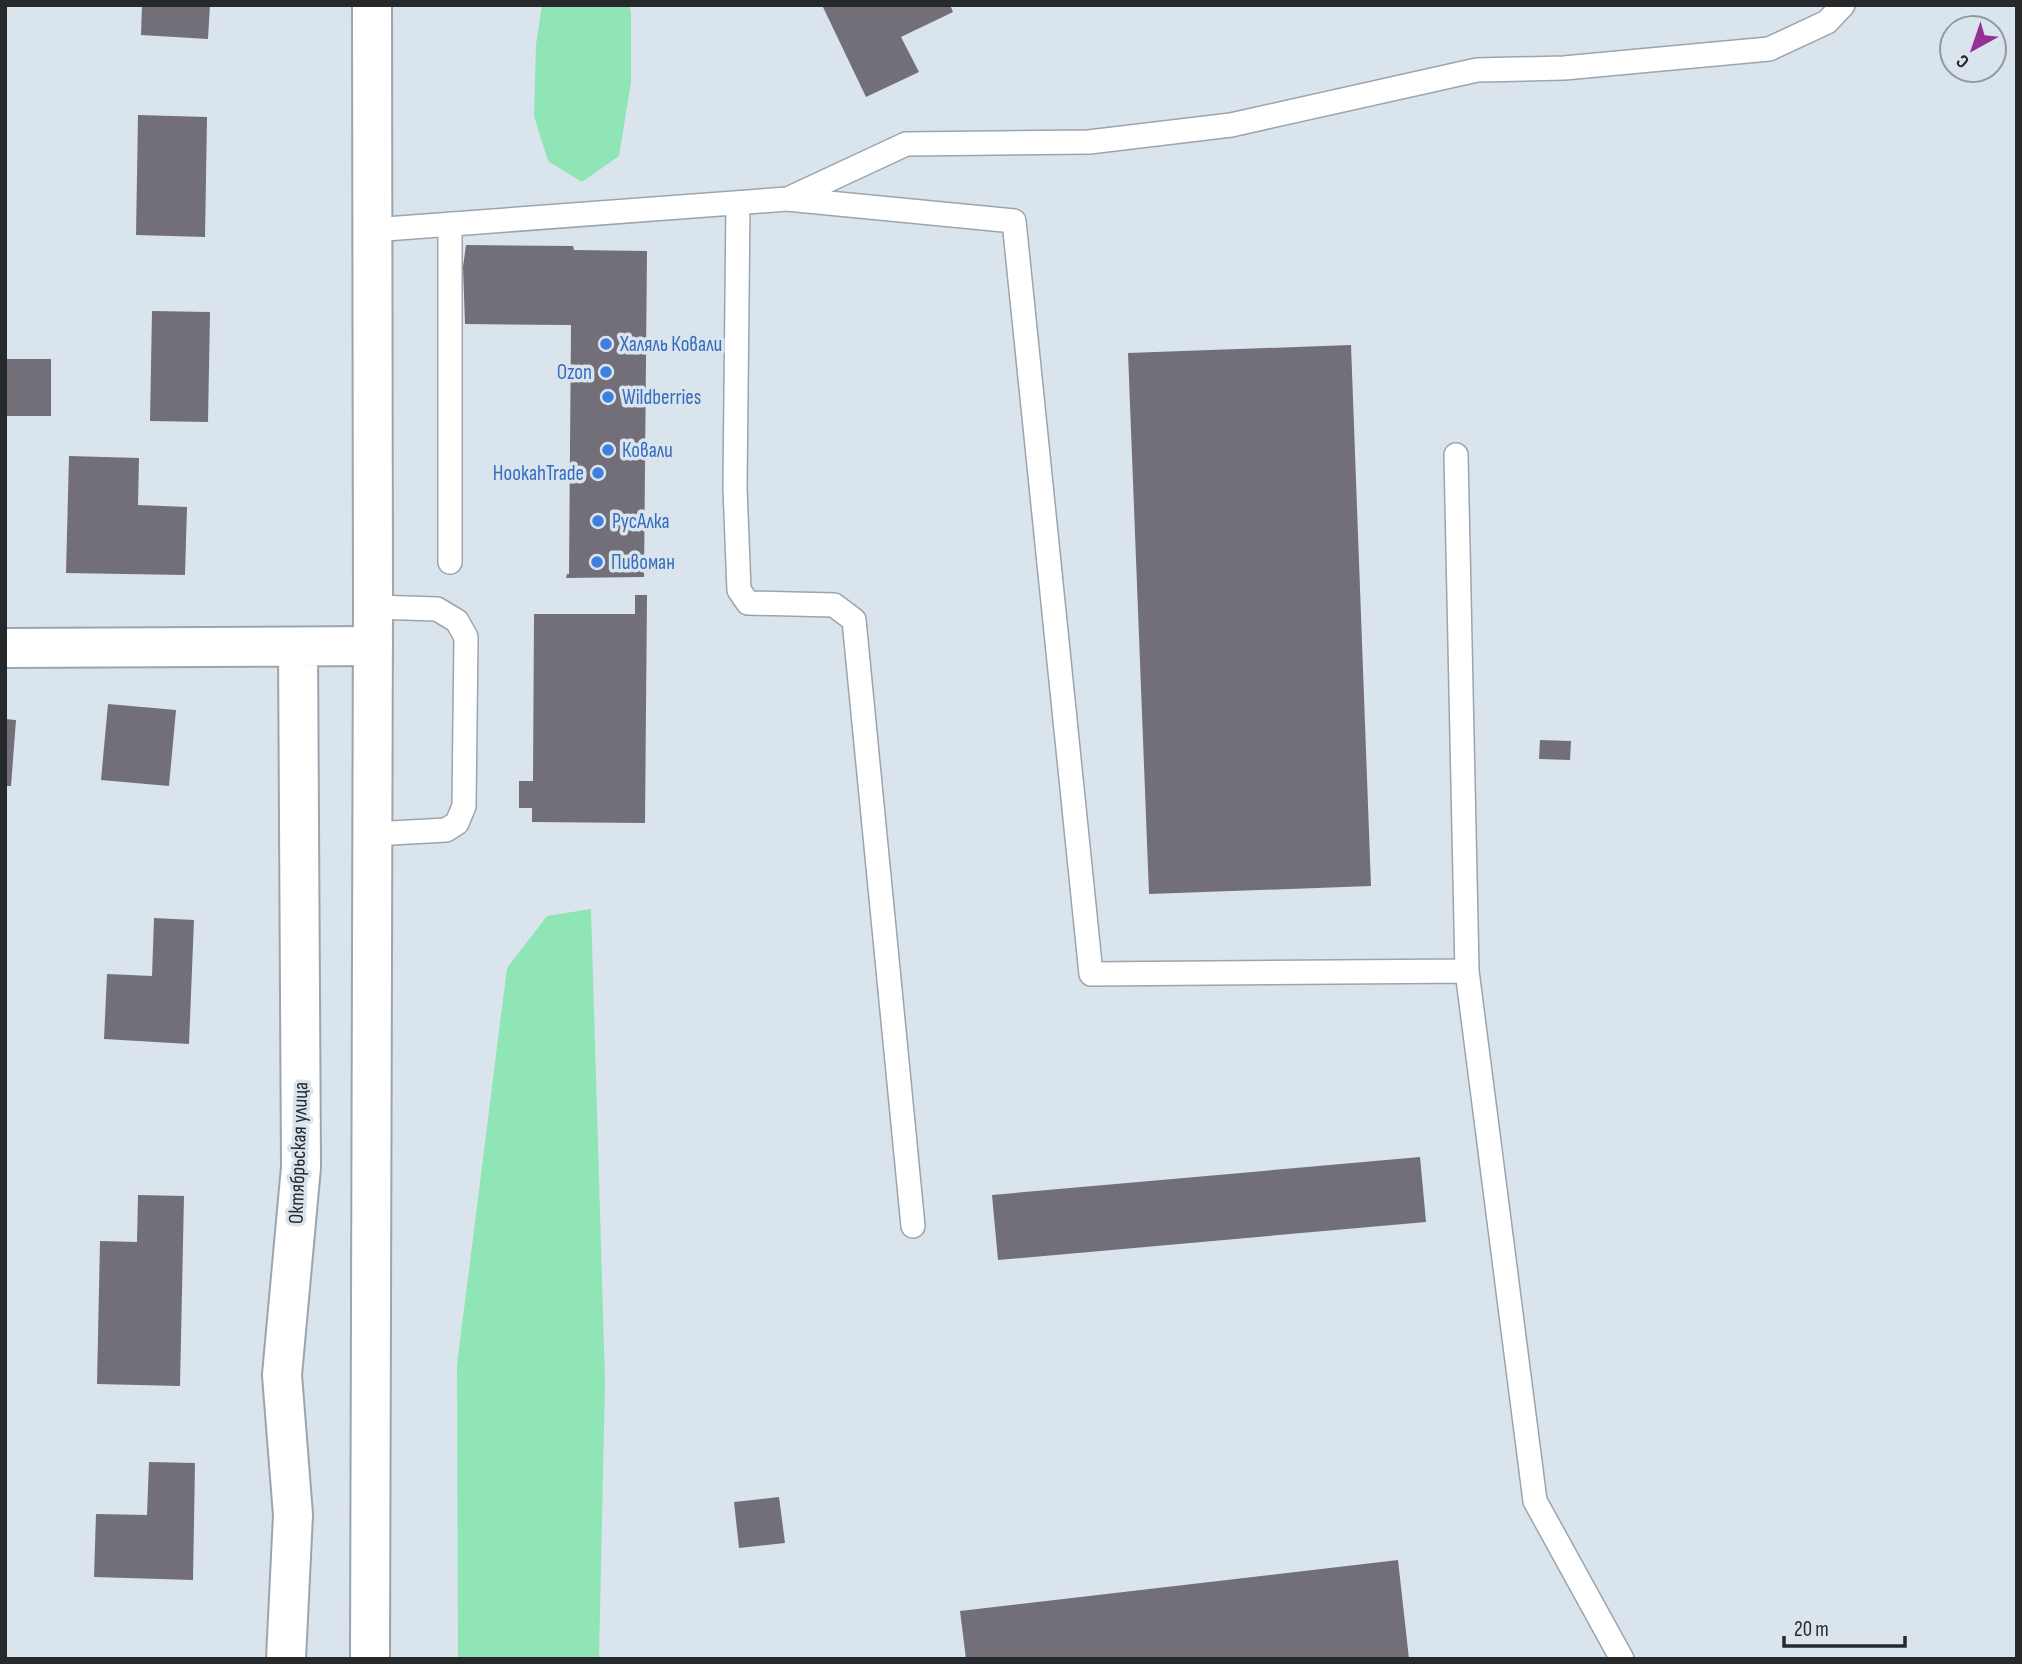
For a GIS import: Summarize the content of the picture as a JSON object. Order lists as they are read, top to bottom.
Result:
{
  "streets": {
    "main road": ["Октябрьская улица"]
  },
  "places": [
    "Халяль Ковали",
    "Ozon",
    "Wildberries",
    "Ковали",
    "HookahTrade",
    "РусАлка",
    "Пивоман"
  ],
  "scale_bar": "20 m",
  "north": "bottom left"
}
